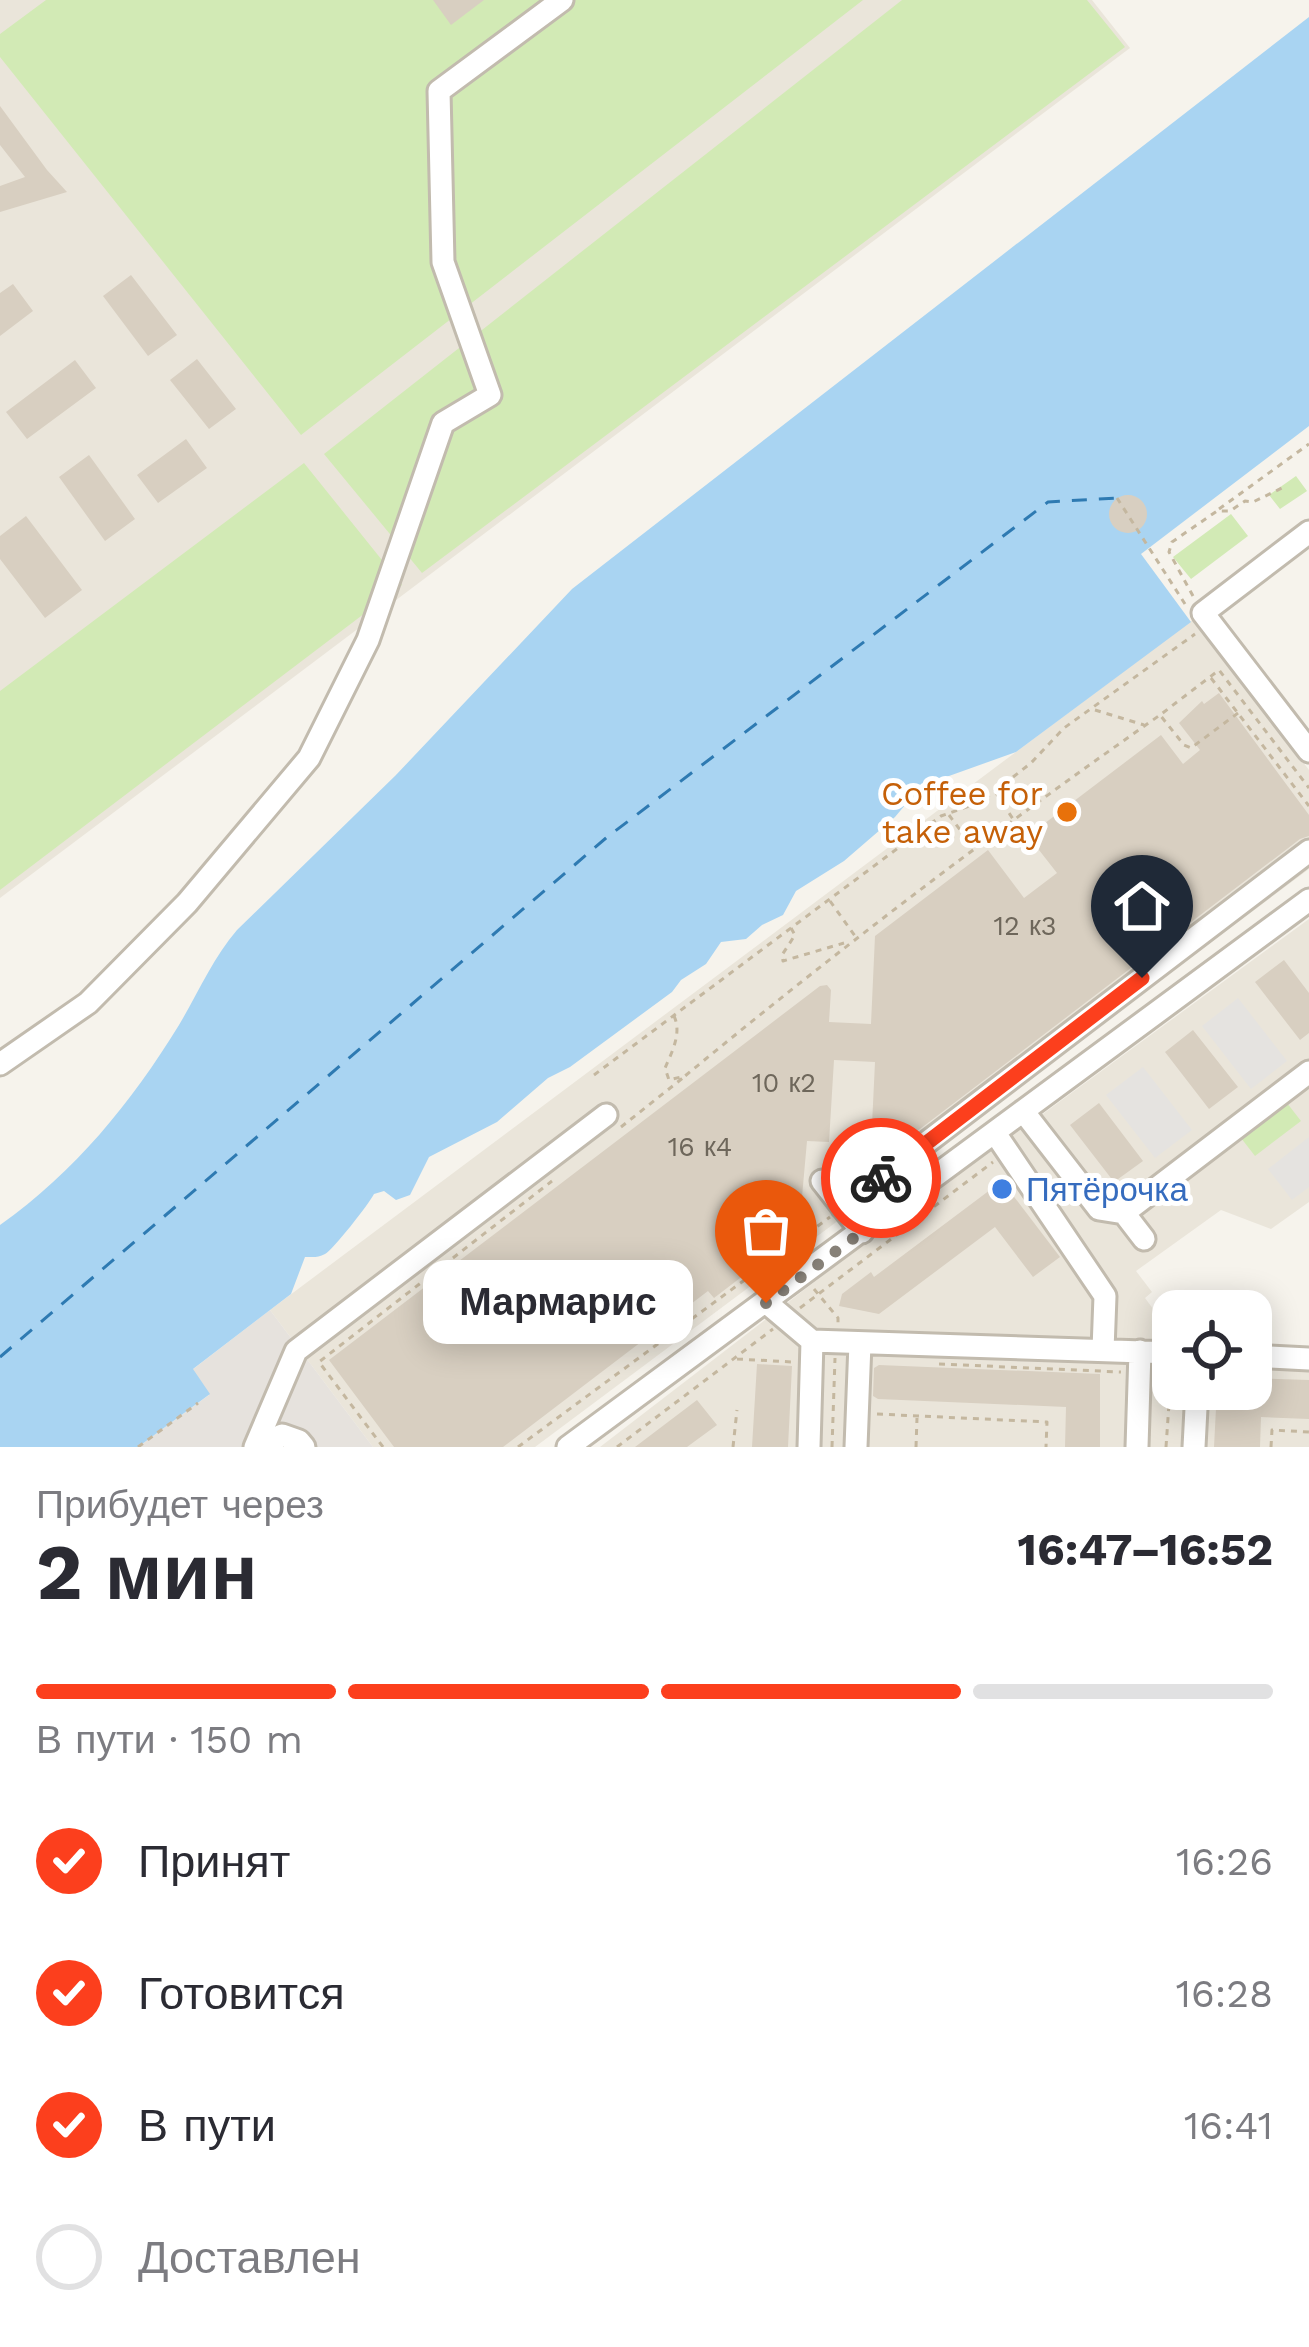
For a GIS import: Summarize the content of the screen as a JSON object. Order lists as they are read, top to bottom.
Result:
{
  "places": ["Coffee for take away", "Пятёрочка", "Мармарис"],
  "house_numbers": ["12 к3", "10 к2", "16 к4"],
  "page": {
    "bubble": "Мармарис",
    "heading": ["2 мин", "Прибудет через", "16:47–16:52"],
    "bar": "В пути · 150 m",
    "list": [
      ["Принят", "16:26"],
      ["Готовится", "16:28"],
      ["В пути", "16:41"],
      "Доставлен"
    ]
  }
}
